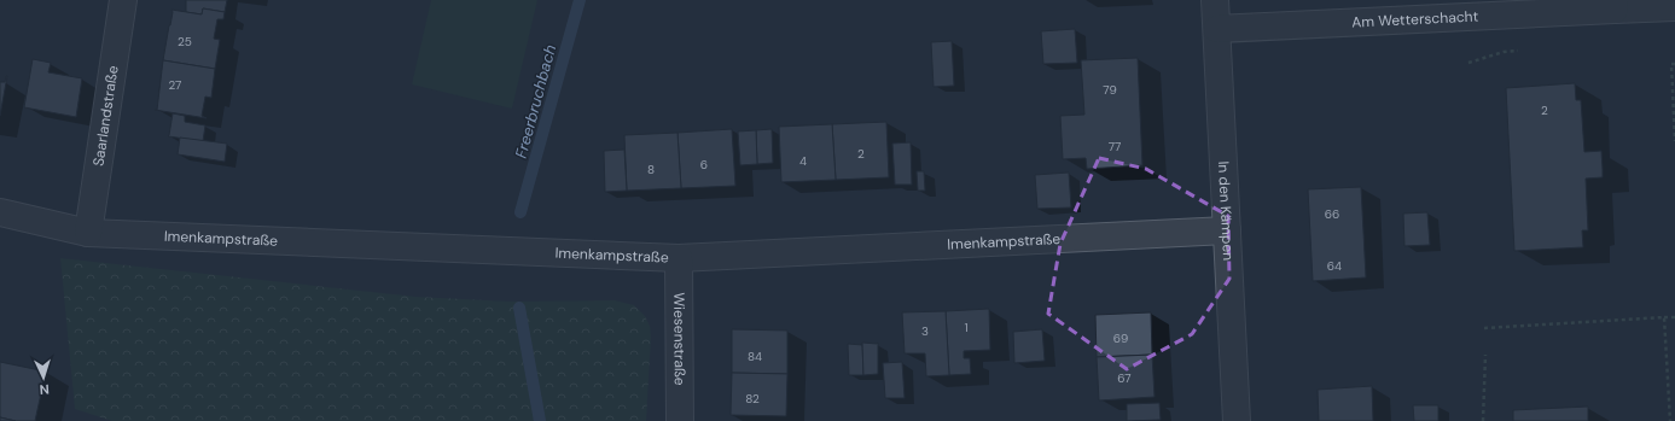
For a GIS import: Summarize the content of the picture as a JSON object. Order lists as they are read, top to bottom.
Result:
{
  "streets": {
    "street": [
      "Am Wetterschacht",
      "Saarlandstraße",
      "In den Kämpen",
      "Imenkampstraße",
      "Wiesenstraße"
    ]
  },
  "crossings": [
    ["Am Wetterschacht", "In den Kämpen"],
    ["Saarlandstraße", "Imenkampstraße"],
    ["In den Kämpen", "Imenkampstraße"],
    ["Imenkampstraße", "Wiesenstraße"]
  ],
  "water": ["Freerbruchbach"],
  "house_numbers": [
    "25",
    "27",
    "79",
    "2",
    "77",
    "2",
    "4",
    "6",
    "8",
    "66",
    "64",
    "1",
    "3",
    "69",
    "84",
    "67",
    "82"
  ],
  "north": "bottom"
}
